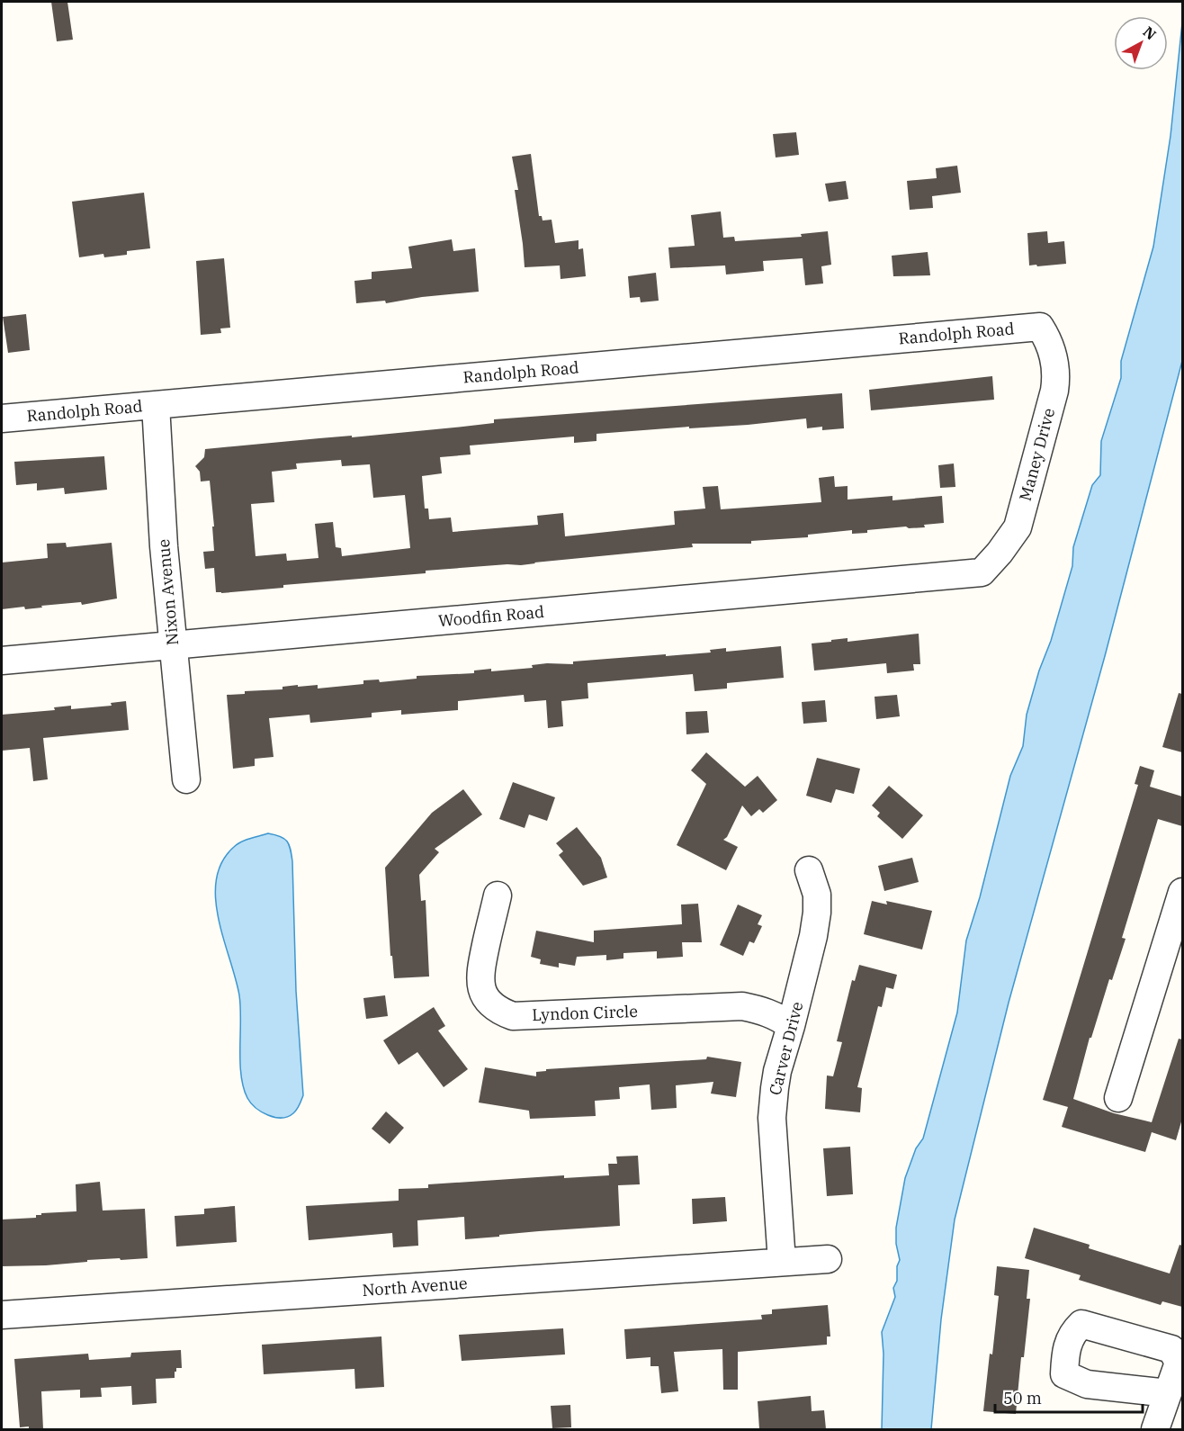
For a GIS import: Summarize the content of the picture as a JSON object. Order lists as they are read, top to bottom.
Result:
{
  "streets": {
    "street": [
      "Randolph Road",
      "Maney Drive",
      "Nixon Avenue",
      "Woodfin Road",
      "Lyndon Circle",
      "Carver Drive",
      "North Avenue"
    ]
  },
  "crossings": [
    ["Randolph Road", "Maney Drive"],
    ["Randolph Road", "Nixon Avenue"],
    ["Maney Drive", "Woodfin Road"],
    ["Nixon Avenue", "Woodfin Road"],
    ["Lyndon Circle", "Carver Drive"],
    ["Carver Drive", "North Avenue"]
  ],
  "scale_bar": "50 m",
  "north": "top right"
}
